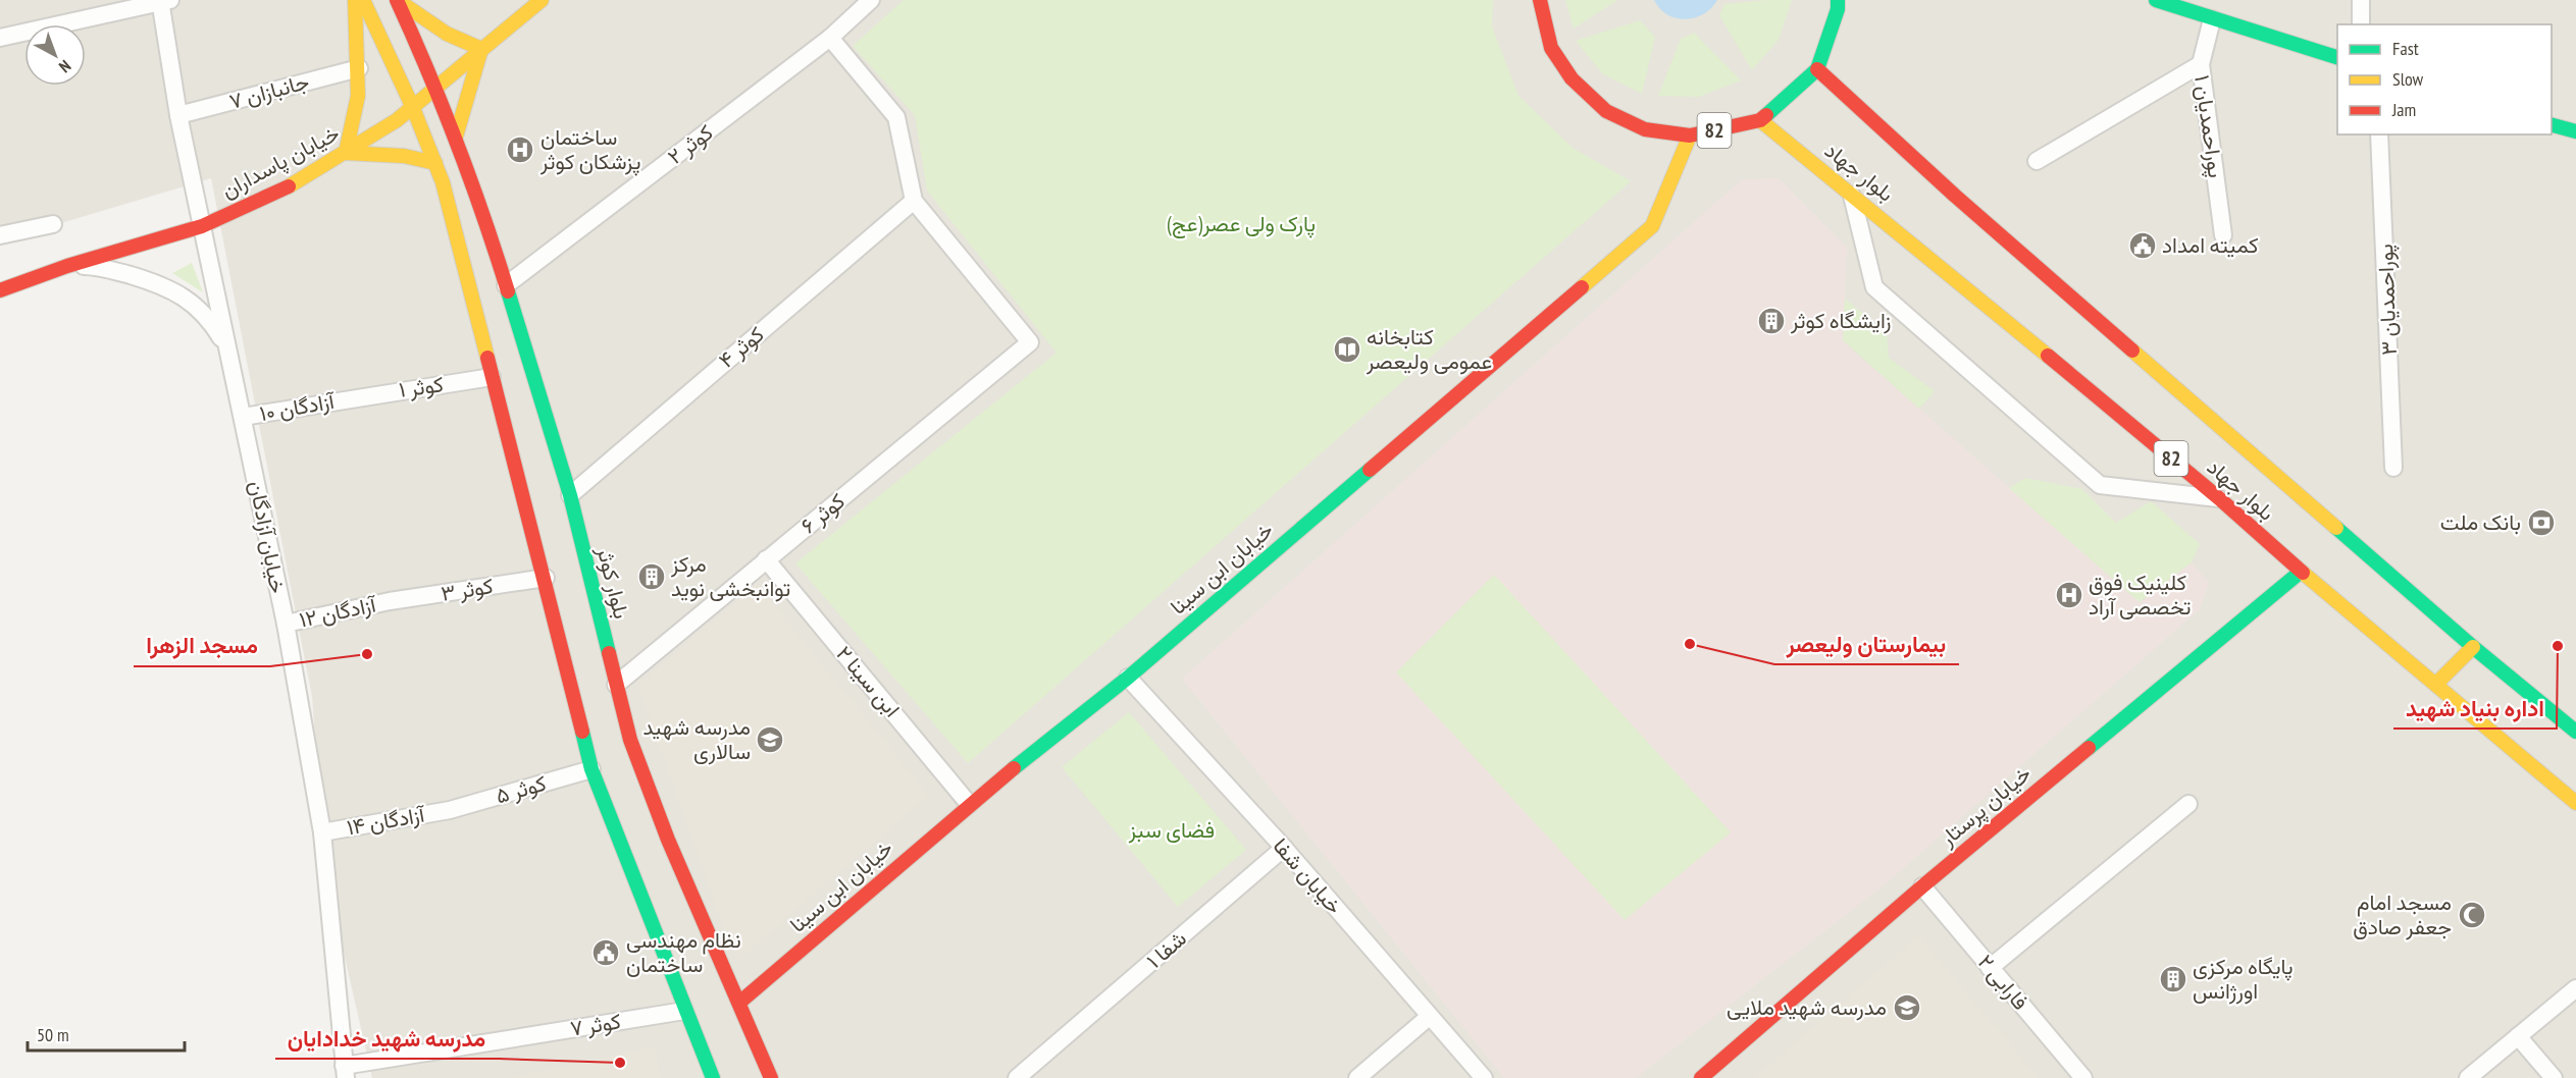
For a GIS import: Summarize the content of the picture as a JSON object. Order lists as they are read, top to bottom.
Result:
{
  "streets": {
    "street": [
      "جانبازان ۷",
      "پوراحمدیان ۱",
      "82",
      "کوثر ۲",
      "خیابان پاسداران",
      "بلوار جهاد",
      "پوراحمدیان ۳",
      "کوثر ۴",
      "کوثر ۱",
      "آزادگان ۱۰",
      "کوثر ۶",
      "خیابان آزادگان",
      "خیابان ابن سینا",
      "بلوار کوثر",
      "کوثر ۳",
      "آزادگان ۱۲",
      "ابن سینا ۲",
      "کوثر ۵",
      "خیابان پرستار",
      "آزادگان ۱۴",
      "خیابان شفا",
      "شفا ۱",
      "فارابی ۲",
      "کوثر ۷"
    ]
  },
  "crossings": [
    ["جانبازان ۷", "خیابان آزادگان"],
    ["82", "بلوار جهاد"],
    ["82", "خیابان ابن سینا"],
    ["کوثر ۲", "بلوار کوثر"],
    ["خیابان پاسداران", "خیابان آزادگان"],
    ["خیابان پاسداران", "بلوار کوثر"],
    ["بلوار جهاد", "خیابان پرستار"],
    ["کوثر ۴", "کوثر ۶"],
    ["کوثر ۴", "بلوار کوثر"],
    ["کوثر ۱", "آزادگان ۱۰"],
    ["آزادگان ۱۰", "خیابان آزادگان"],
    ["کوثر ۶", "بلوار کوثر"],
    ["کوثر ۶", "ابن سینا ۲"],
    ["خیابان آزادگان", "آزادگان ۱۲"],
    ["خیابان آزادگان", "آزادگان ۱۴"],
    ["خیابان آزادگان", "کوثر ۷"],
    ["خیابان ابن سینا", "بلوار کوثر"],
    ["خیابان ابن سینا", "ابن سینا ۲"],
    ["خیابان ابن سینا", "خیابان شفا"],
    ["کوثر ۳", "آزادگان ۱۲"],
    ["کوثر ۵", "آزادگان ۱۴"],
    ["خیابان پرستار", "فارابی ۲"],
    ["خیابان شفا", "شفا ۱"]
  ],
  "parks": ["پارک ولی عصر(عج)", "فضای سبز"],
  "places": {
    "hospital": ["ساختمان پزشکان کوثر", "کلینیک فوق تخصصی آراد"],
    "public building": ["کمیته امداد", "نظام مهندسی ساختمان"],
    "building": ["زایشگاه کوثر", "مرکز توانبخشی نوید", "پایگاه مرکزی اورژانس"],
    "library": ["کتابخانه عمومی ولیعصر"],
    "bank": ["بانک ملت"],
    "other": [
      "بیمارستان ولیعصر",
      "اداره بنیاد شهید",
      "مسجد الزهرا",
      "مدرسه شهید خدادایان"
    ],
    "school or university": ["مدرسه شهید سالاری", "مدرسه شهید ملایی"],
    "mosque": ["مسجد امام جعفر صادق"]
  },
  "legend": ["Fast", "Slow", "Jam"],
  "scale_bar": "50 m",
  "north": "bottom right"
}
